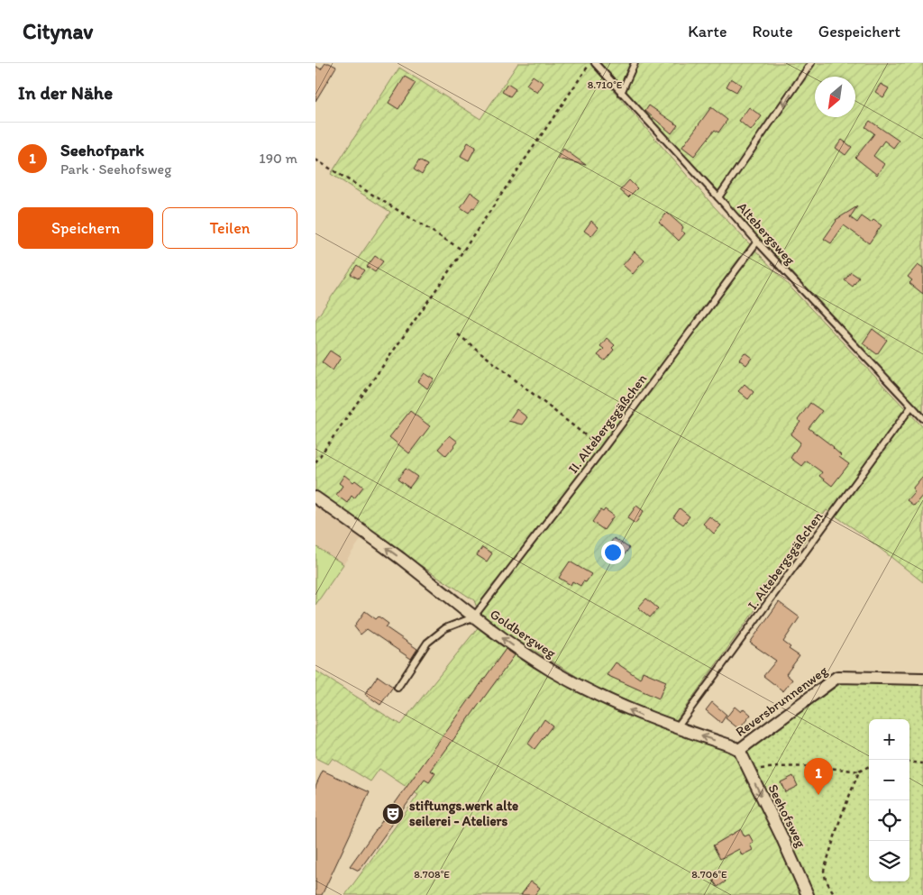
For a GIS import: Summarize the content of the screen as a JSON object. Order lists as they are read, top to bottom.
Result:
{
  "streets": {
    "street": ["Goldbergweg", "Reversbrunnenweg", "Seehofsweg"],
    "lane": ["Altebergsweg", "II. Altebergsgäßchen", "I. Altebergsgäßchen"]
  },
  "crossings": [
    ["Altebergsweg", "II. Altebergsgäßchen"],
    ["Altebergsweg", "I. Altebergsgäßchen"],
    ["II. Altebergsgäßchen", "Goldbergweg"],
    ["I. Altebergsgäßchen", "Goldbergweg"],
    ["Goldbergweg", "Reversbrunnenweg"],
    ["Goldbergweg", "Seehofsweg"],
    ["Reversbrunnenweg", "Seehofsweg"]
  ],
  "one_way": ["Goldbergweg", "Seehofsweg"],
  "places": {
    "theatre": ["stiftungs.werk alte seilerei - Ateliers"]
  },
  "north": "bottom left",
  "page": {
    "header": "Citynav",
    "nav": ["Karte", "Route", "Gespeichert"],
    "heading": "In der Nähe",
    "list": [
      {
        "mark": "1",
        "name": "Seehofpark",
        "note": "Park · Seehofsweg",
        "value": "190 m"
      }
    ],
    "buttons": ["Speichern", "Teilen"],
    "map_buttons": ["+", "−"],
    "pins": "1"
  },
  "coordinates": ["8.710°E", "8.708°E", "8.706°E"]
}
